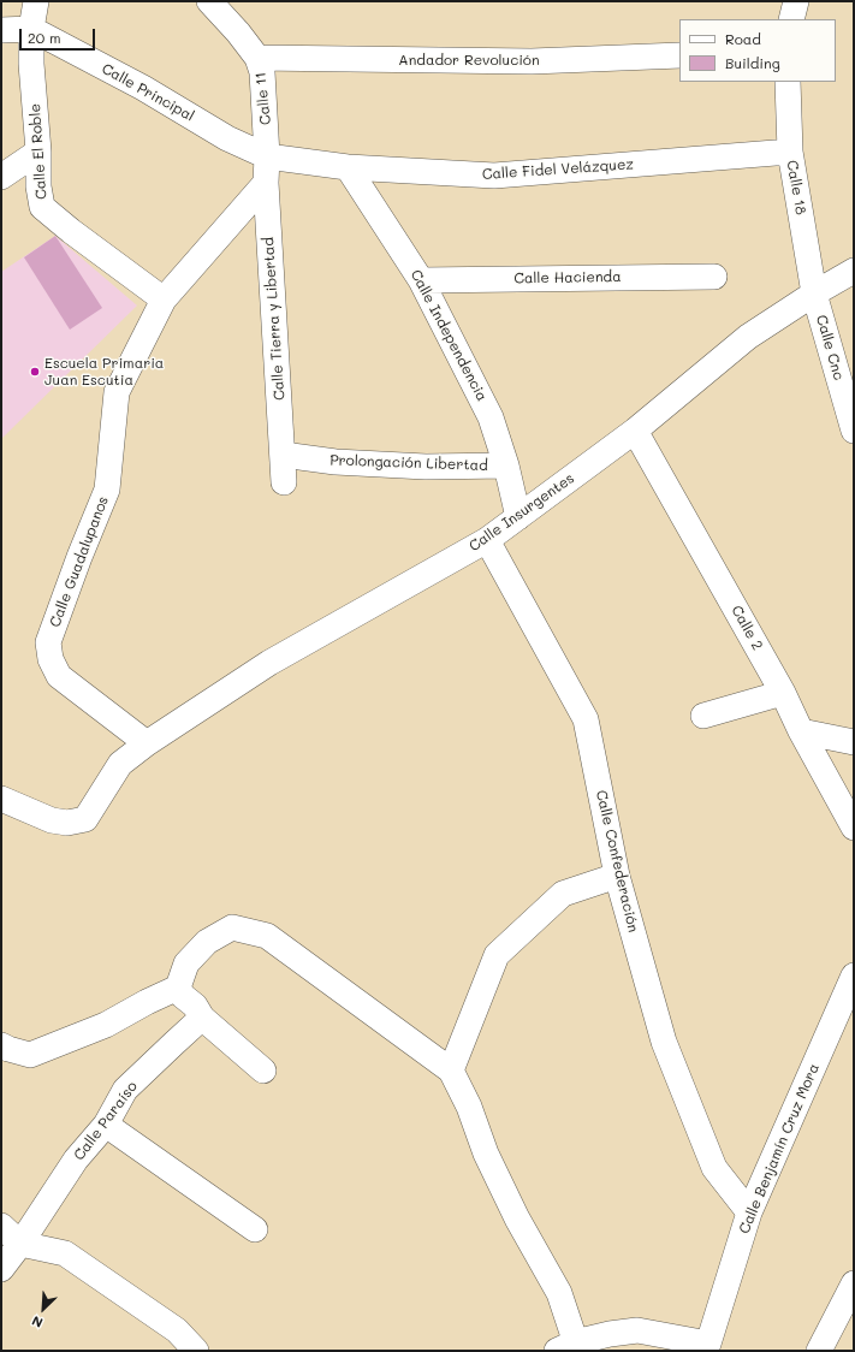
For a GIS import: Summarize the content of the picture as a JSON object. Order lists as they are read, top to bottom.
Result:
{
  "streets": {
    "street": [
      "Andador Revolución",
      "Calle Principal",
      "Calle 11",
      "Calle El Roble",
      "Calle Fidel Velázquez",
      "Calle 18",
      "Calle Hacienda",
      "Calle Tierra y Libertad",
      "Calle Independencia",
      "Calle Cnc",
      "Prolongación Libertad",
      "Calle Insurgentes",
      "Calle Guadalupanos",
      "Calle 2",
      "Calle Confederación",
      "Calle Paraíso",
      "Calle Benjamín Cruz Mora"
    ]
  },
  "crossings": [
    ["Andador Revolución", "Calle 11"],
    ["Calle Principal", "Calle 11"],
    ["Calle Principal", "Calle El Roble"],
    ["Calle Principal", "Calle Fidel Velázquez"],
    ["Calle Principal", "Calle Tierra y Libertad"],
    ["Calle 11", "Calle Fidel Velázquez"],
    ["Calle 11", "Calle Tierra y Libertad"],
    ["Calle El Roble", "Calle Guadalupanos"],
    ["Calle Fidel Velázquez", "Calle 18"],
    ["Calle Fidel Velázquez", "Calle Tierra y Libertad"],
    ["Calle Fidel Velázquez", "Calle Independencia"],
    ["Calle 18", "Calle Cnc"],
    ["Calle 18", "Calle Insurgentes"],
    ["Calle Hacienda", "Calle Independencia"],
    ["Calle Tierra y Libertad", "Prolongación Libertad"],
    ["Calle Tierra y Libertad", "Calle Guadalupanos"],
    ["Calle Independencia", "Prolongación Libertad"],
    ["Calle Independencia", "Calle Insurgentes"],
    ["Calle Cnc", "Calle Insurgentes"],
    ["Calle Insurgentes", "Calle Guadalupanos"],
    ["Calle Insurgentes", "Calle 2"],
    ["Calle Insurgentes", "Calle Confederación"],
    ["Calle Confederación", "Calle Benjamín Cruz Mora"]
  ],
  "places": ["Escuela Primaria Juan Escutia"],
  "legend": ["Road", "Building"],
  "scale_bar": "20 m",
  "north": "bottom left"
}
